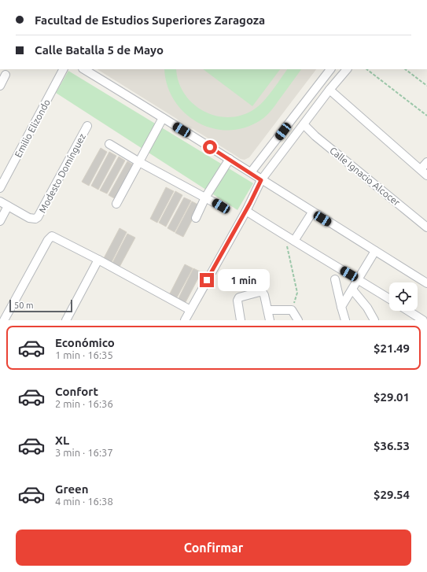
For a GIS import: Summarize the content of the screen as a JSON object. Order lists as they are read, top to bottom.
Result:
{
  "streets": {
    "street": ["Emilio Elizondo", "Modesto Domínguez", "Calle Ignacio Alcocer"]
  },
  "scale_bar": "50 m",
  "page": {
    "banner": ["Facultad de Estudios Superiores Zaragoza", "Calle Batalla 5 de Mayo"],
    "bubble": "1 min",
    "scale": "50 m",
    "list": [
      {
        "name": "Económico",
        "note": "1 min · 16:35",
        "value": "$21.49"
      },
      {
        "name": "Confort",
        "note": "2 min · 16:36",
        "value": "$29.01"
      },
      {
        "name": "XL",
        "note": "3 min · 16:37",
        "value": "$36.53"
      },
      {
        "name": "Green",
        "note": "4 min · 16:38",
        "value": "$29.54"
      }
    ],
    "buttons": "Confirmar"
  }
}
